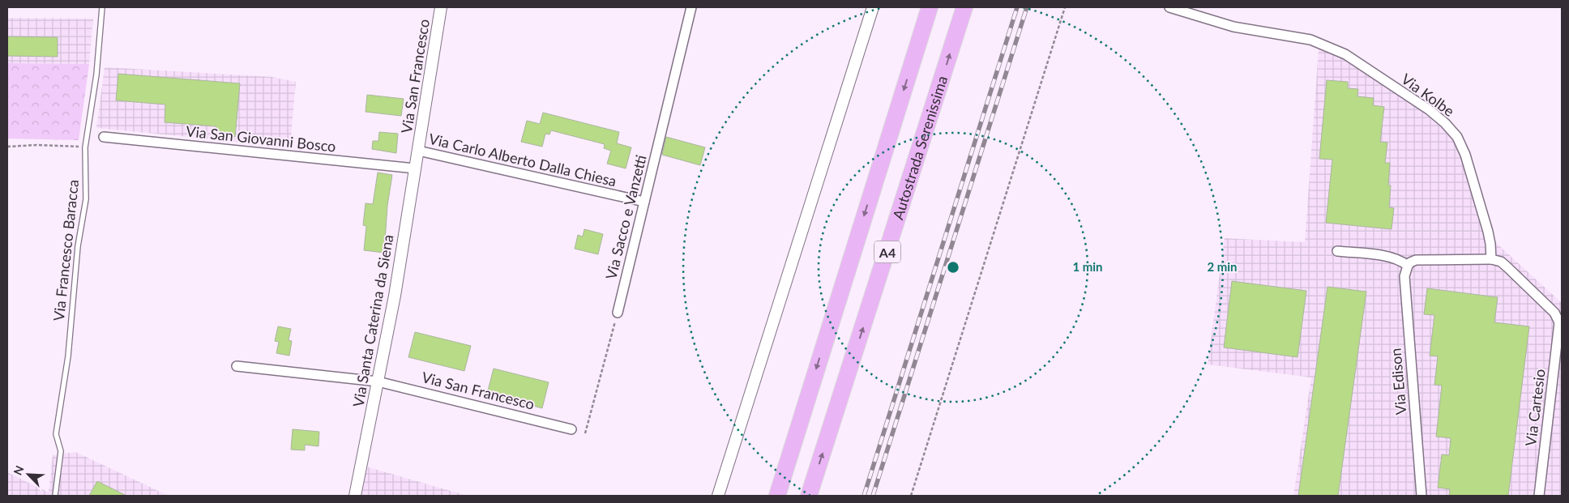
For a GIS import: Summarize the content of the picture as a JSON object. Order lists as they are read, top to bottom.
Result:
{
  "streets": {
    "highway": ["Autostrada Serenissima", "A4"],
    "street": [
      "Via San Francesco",
      "Via Kolbe",
      "Via San Giovanni Bosco",
      "Via Carlo Alberto Dalla Chiesa",
      "Via Sacco e Vanzetti",
      "Via Santa Caterina da Siena",
      "Via Edison",
      "Via Cartesio"
    ],
    "lane": ["Via Francesco Baracca"]
  },
  "crossings": [
    ["Via San Francesco", "Via Carlo Alberto Dalla Chiesa"],
    ["Via San Francesco", "Via Santa Caterina da Siena"],
    ["Via San Giovanni Bosco", "Via Santa Caterina da Siena"],
    ["Via Carlo Alberto Dalla Chiesa", "Via Sacco e Vanzetti"],
    ["Via Carlo Alberto Dalla Chiesa", "Via Santa Caterina da Siena"]
  ],
  "north": "top left",
  "rings": ["1 min", "2 min"]
}
